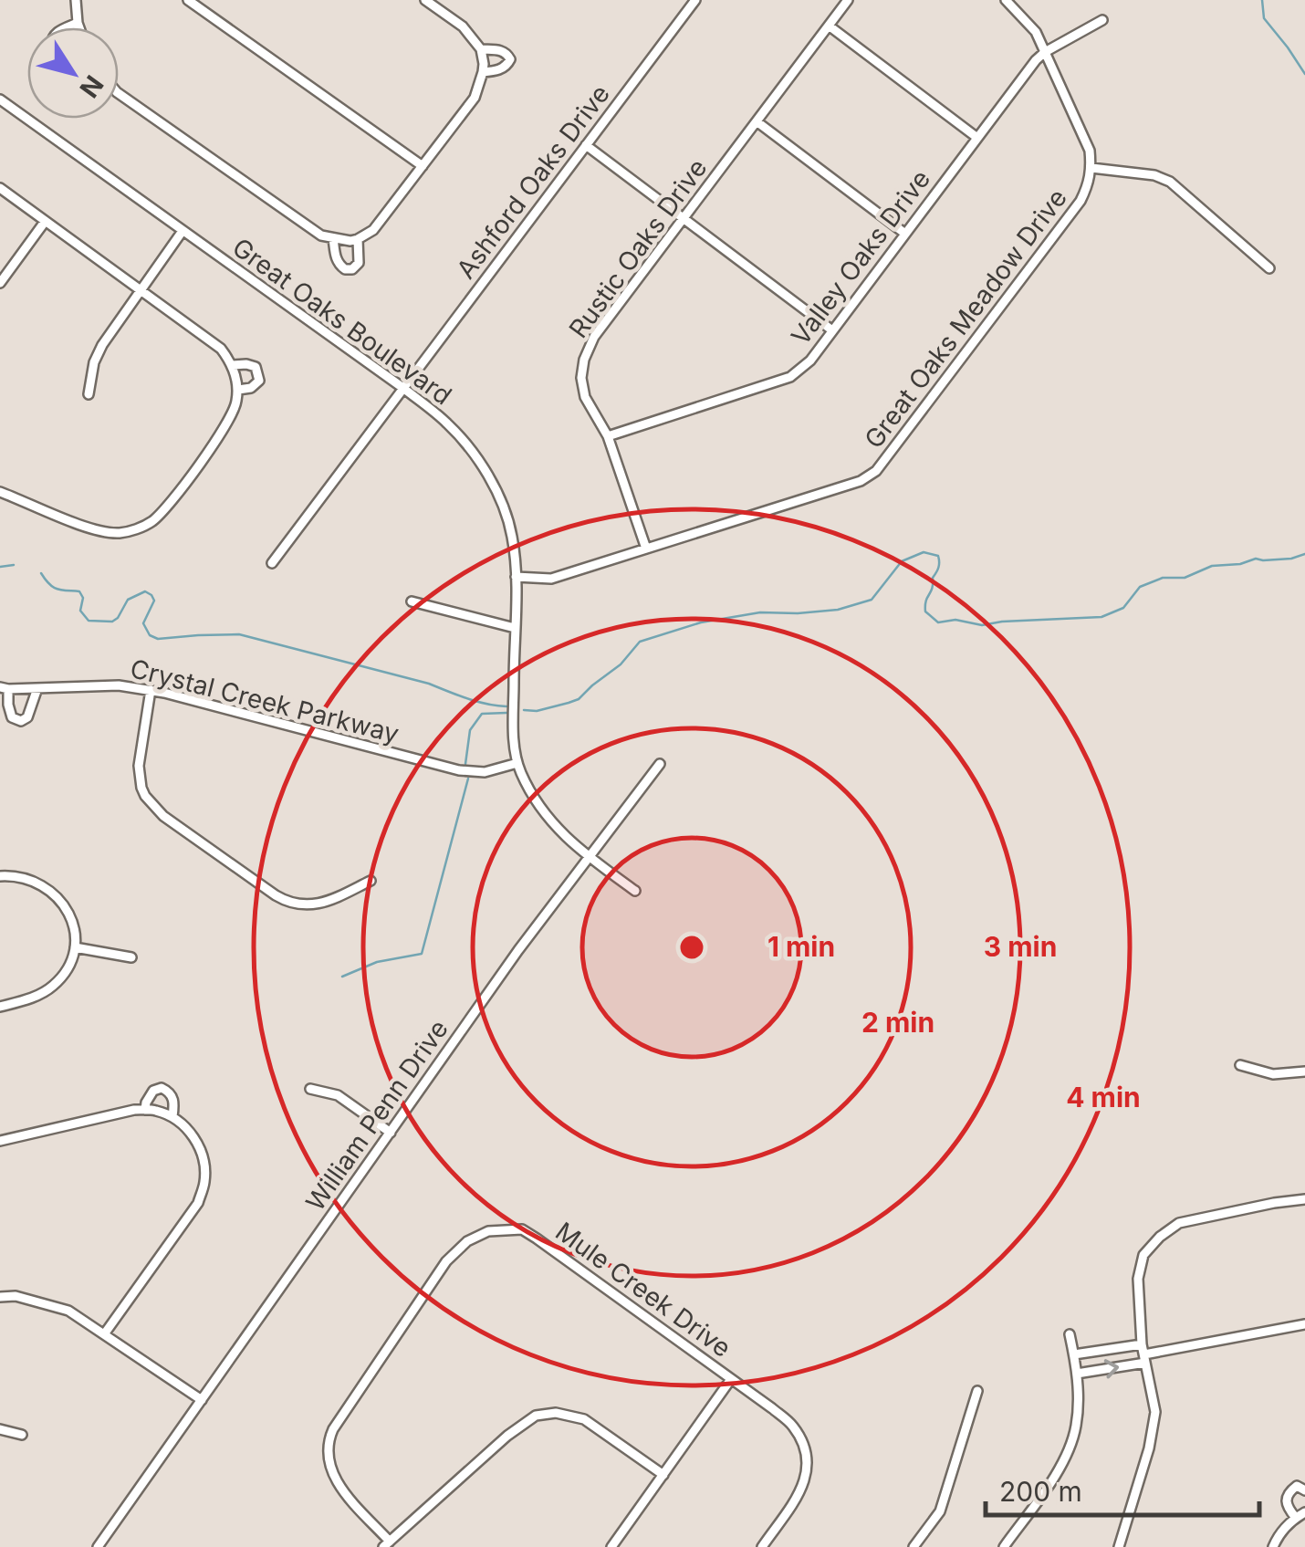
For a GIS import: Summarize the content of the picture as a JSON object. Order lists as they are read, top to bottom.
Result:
{
  "streets": {
    "street": [
      "Ashford Oaks Drive",
      "Rustic Oaks Drive",
      "Valley Oaks Drive",
      "Great Oaks Meadow Drive",
      "Great Oaks Boulevard",
      "Crystal Creek Parkway",
      "William Penn Drive",
      "Mule Creek Drive"
    ]
  },
  "crossings": [
    ["Ashford Oaks Drive", "Great Oaks Boulevard"],
    ["Rustic Oaks Drive", "Valley Oaks Drive"],
    ["Rustic Oaks Drive", "Great Oaks Meadow Drive"],
    ["Valley Oaks Drive", "Great Oaks Meadow Drive"],
    ["Great Oaks Meadow Drive", "Great Oaks Boulevard"],
    ["Great Oaks Boulevard", "Crystal Creek Parkway"],
    ["Great Oaks Boulevard", "William Penn Drive"]
  ],
  "scale_bar": "200 m",
  "north": "bottom right",
  "rings": [
    "1 min",
    "3 min",
    "2 min",
    "4 min"
  ]
}
